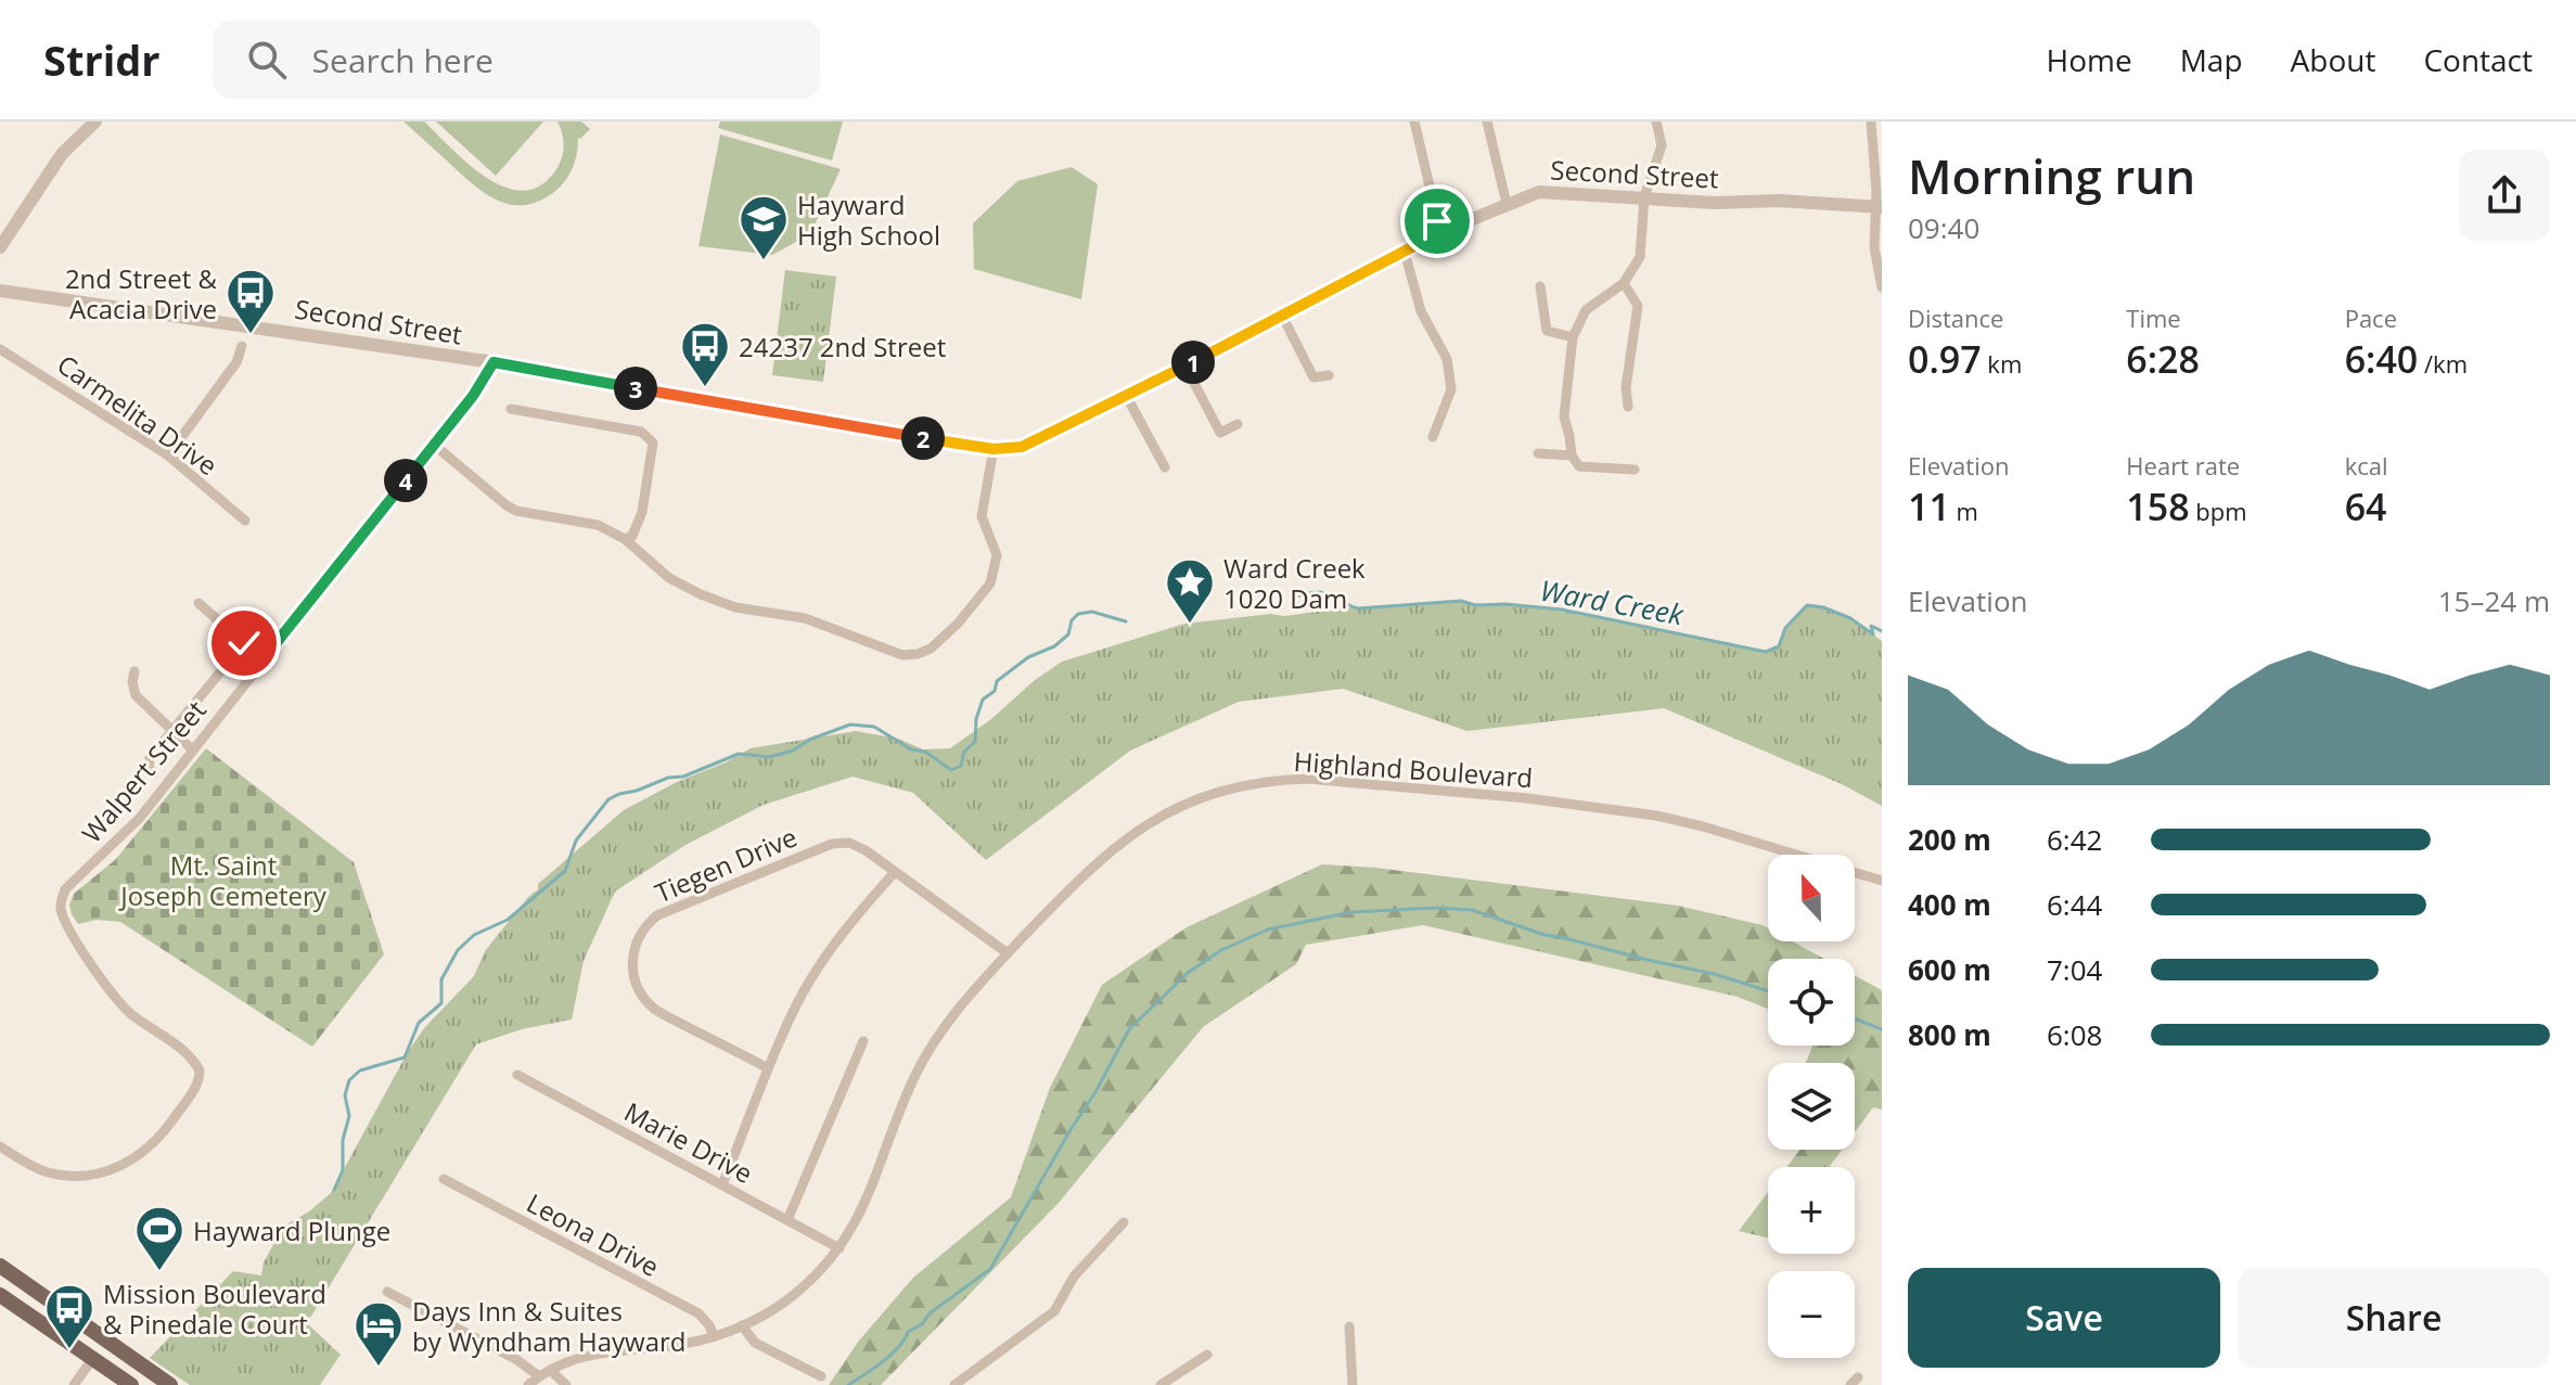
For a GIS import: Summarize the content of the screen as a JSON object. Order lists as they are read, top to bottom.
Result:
{
  "streets": {
    "street": [
      "Second Street",
      "Carmelita Drive",
      "Highland Boulevard",
      "Walpert Street",
      "Tiegen Drive",
      "Marie Drive",
      "Leona Drive"
    ]
  },
  "crossings": [
    ["Second Street", "Walpert Street"],
    ["Highland Boulevard", "Tiegen Drive"],
    ["Highland Boulevard", "Marie Drive"],
    ["Highland Boulevard", "Leona Drive"]
  ],
  "water": ["Ward Creek"],
  "parks": ["Mt. Saint Joseph Cemetery"],
  "places": {
    "school or university": ["Hayward High School"],
    "bus stop": ["2nd Street & Acacia Drive", "24237 2nd Street", "Mission Boulevard & Pinedale Court"],
    "place": ["Ward Creek 1020 Dam"],
    "sports": ["Hayward Plunge"],
    "hotel": ["Days Inn & Suites by Wyndham Hayward"]
  },
  "north": "top",
  "page": {
    "header": "Stridr",
    "search": "Search here",
    "nav": [
      "Home",
      "Map",
      "About",
      "Contact"
    ],
    "heading": ["Morning run", "09:40"],
    "stats": [
      ["Distance", "0.97 km"],
      ["Time", "6:28"],
      ["Pace", "6:40 /km"],
      ["Elevation", "11 m"],
      ["Heart rate", "158 bpm"],
      ["kcal", "64"]
    ],
    "pins": [
      "1",
      "3",
      "2",
      "4"
    ],
    "chart": ["Elevation", "15–24 m"],
    "list": [
      {
        "name": "200 m",
        "note": "6:42"
      },
      {
        "name": "400 m",
        "note": "6:44"
      },
      {
        "name": "600 m",
        "note": "7:04"
      },
      {
        "name": "800 m",
        "note": "6:08"
      }
    ],
    "map_buttons": ["+", "−"],
    "buttons": ["Save", "Share"]
  }
}
